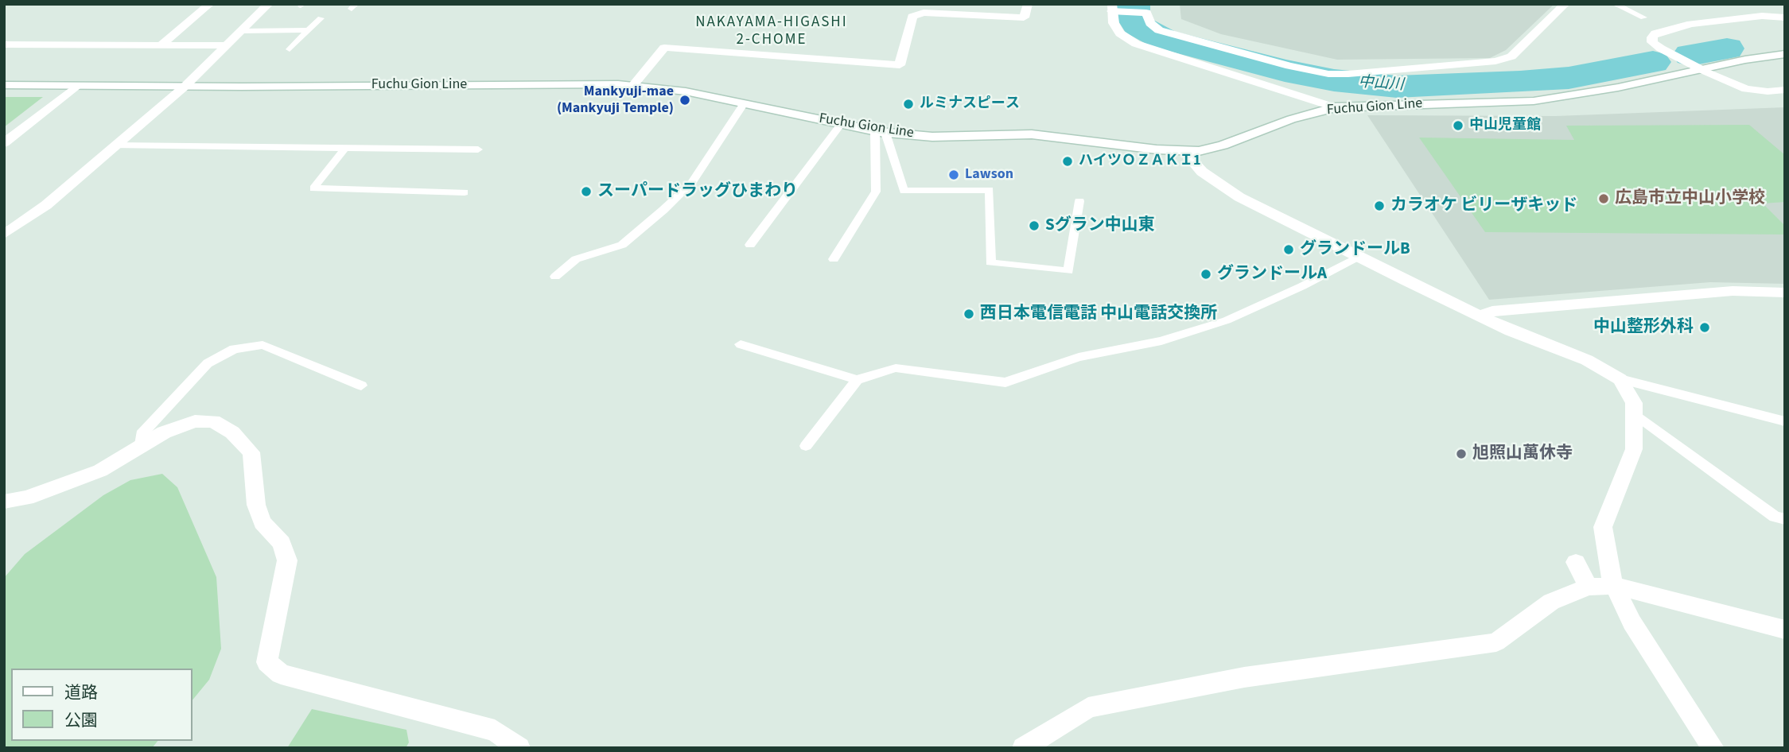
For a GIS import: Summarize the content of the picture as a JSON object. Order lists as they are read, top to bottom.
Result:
{
  "streets": {
    "street": ["Fuchu Gion Line"]
  },
  "districts": ["NAKAYAMA-HIGASHI 2-CHOME"],
  "water": ["中山川"],
  "places": [
    "Mankyuji-mae (Mankyuji Temple)",
    "ルミナスピース",
    "中山児童館",
    "ハイツＯＺＡＫＩ1",
    "Lawson",
    "スーパードラッグひまわり",
    "広島市立中山小学校",
    "カラオケ ビリーザキッド",
    "Sグラン中山東",
    "グランドールB",
    "グランドールA",
    "西日本電信電話 中山電話交換所",
    "中山整形外科",
    "旭照山萬休寺"
  ],
  "legend": ["道路", "公園"]
}
